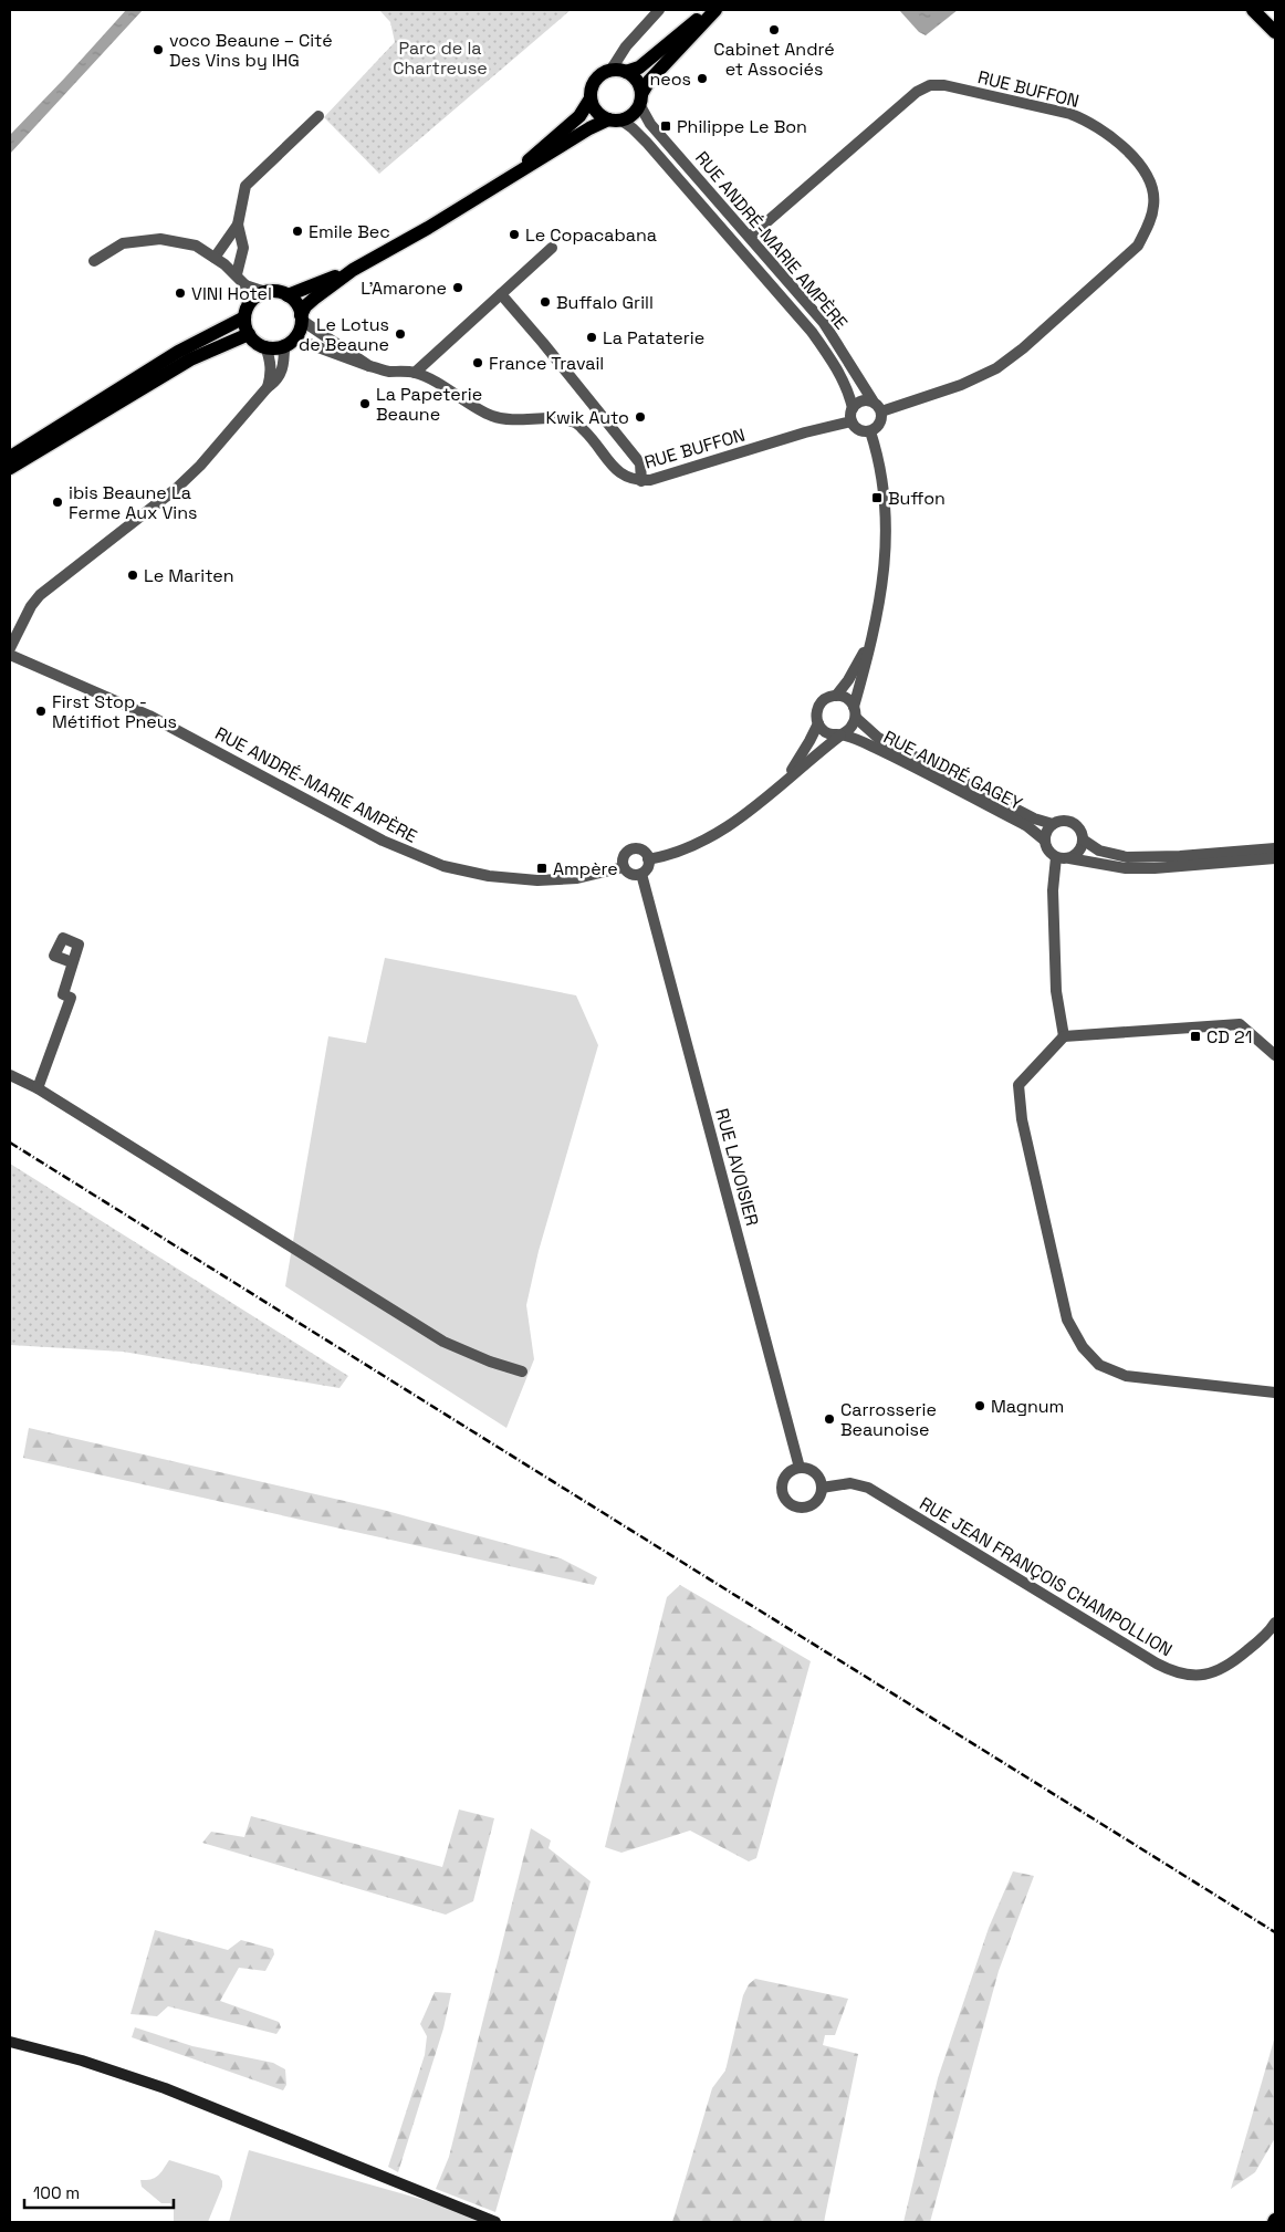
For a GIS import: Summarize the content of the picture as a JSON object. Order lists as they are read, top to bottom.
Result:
{
  "streets": {
    "street": [
      "RUE BUFFON",
      "RUE ANDRÉ-MARIE AMPÈRE",
      "RUE ANDRÉ GAGEY",
      "RUE LAVOISIER",
      "RUE JEAN FRANÇOIS CHAMPOLLION"
    ]
  },
  "crossings": [
    ["RUE BUFFON", "RUE ANDRÉ-MARIE AMPÈRE"],
    ["RUE ANDRÉ-MARIE AMPÈRE", "RUE LAVOISIER"],
    ["RUE LAVOISIER", "RUE JEAN FRANÇOIS CHAMPOLLION"]
  ],
  "parks": ["Parc de la Chartreuse"],
  "places": {
    "other": [
      "Cabinet André et Associés",
      "voco Beaune – Cité Des Vins by IHG",
      "neos",
      "Emile Bec",
      "Le Copacabana",
      "L'Amarone",
      "VINI Hotel",
      "Buffalo Grill",
      "Le Lotus de Beaune",
      "La Pataterie",
      "France Travail",
      "La Papeterie Beaune",
      "Kwik Auto",
      "ibis Beaune La Ferme Aux Vins",
      "Le Mariten",
      "First Stop - Métifiot Pneus",
      "Magnum",
      "Carrosserie Beaunoise"
    ],
    "transit": [
      "Philippe Le Bon",
      "Buffon",
      "Ampère",
      "CD 21"
    ]
  },
  "scale_bar": "100 m"
}
